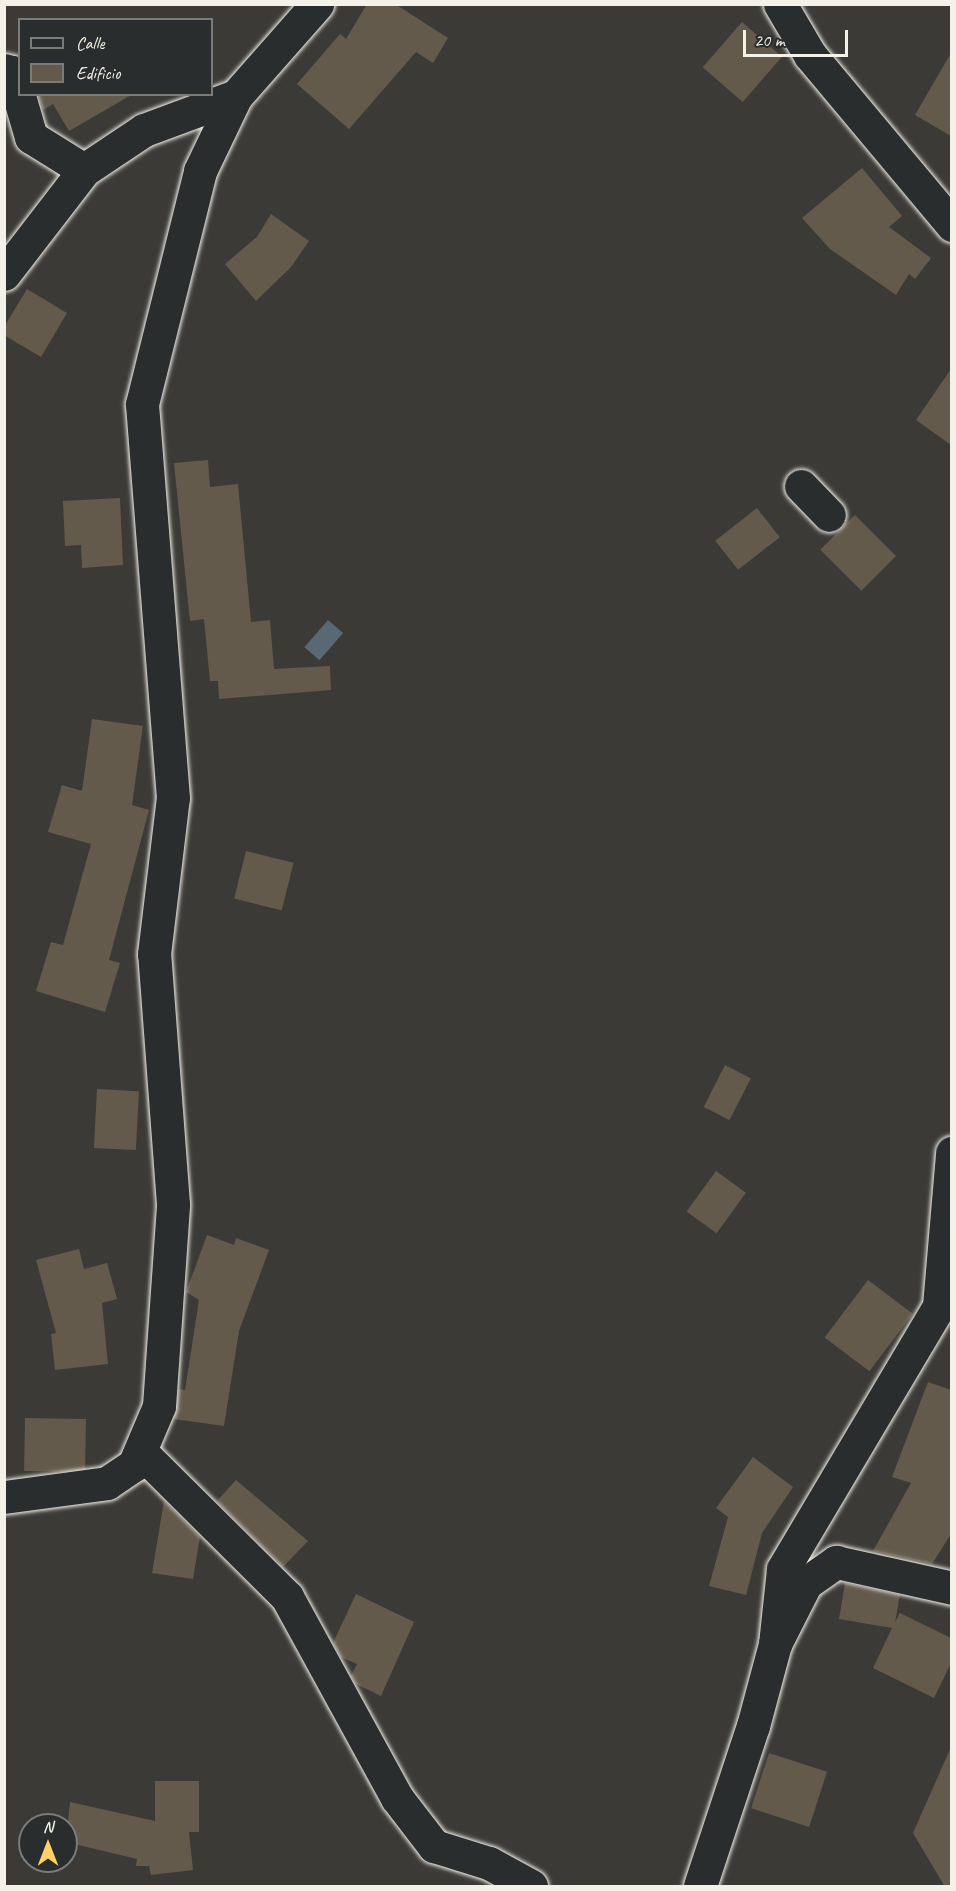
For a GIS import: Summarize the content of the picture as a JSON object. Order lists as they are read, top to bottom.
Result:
{
  "legend": ["Calle", "Edificio"],
  "scale_bar": "20 m",
  "north": "top"
}
